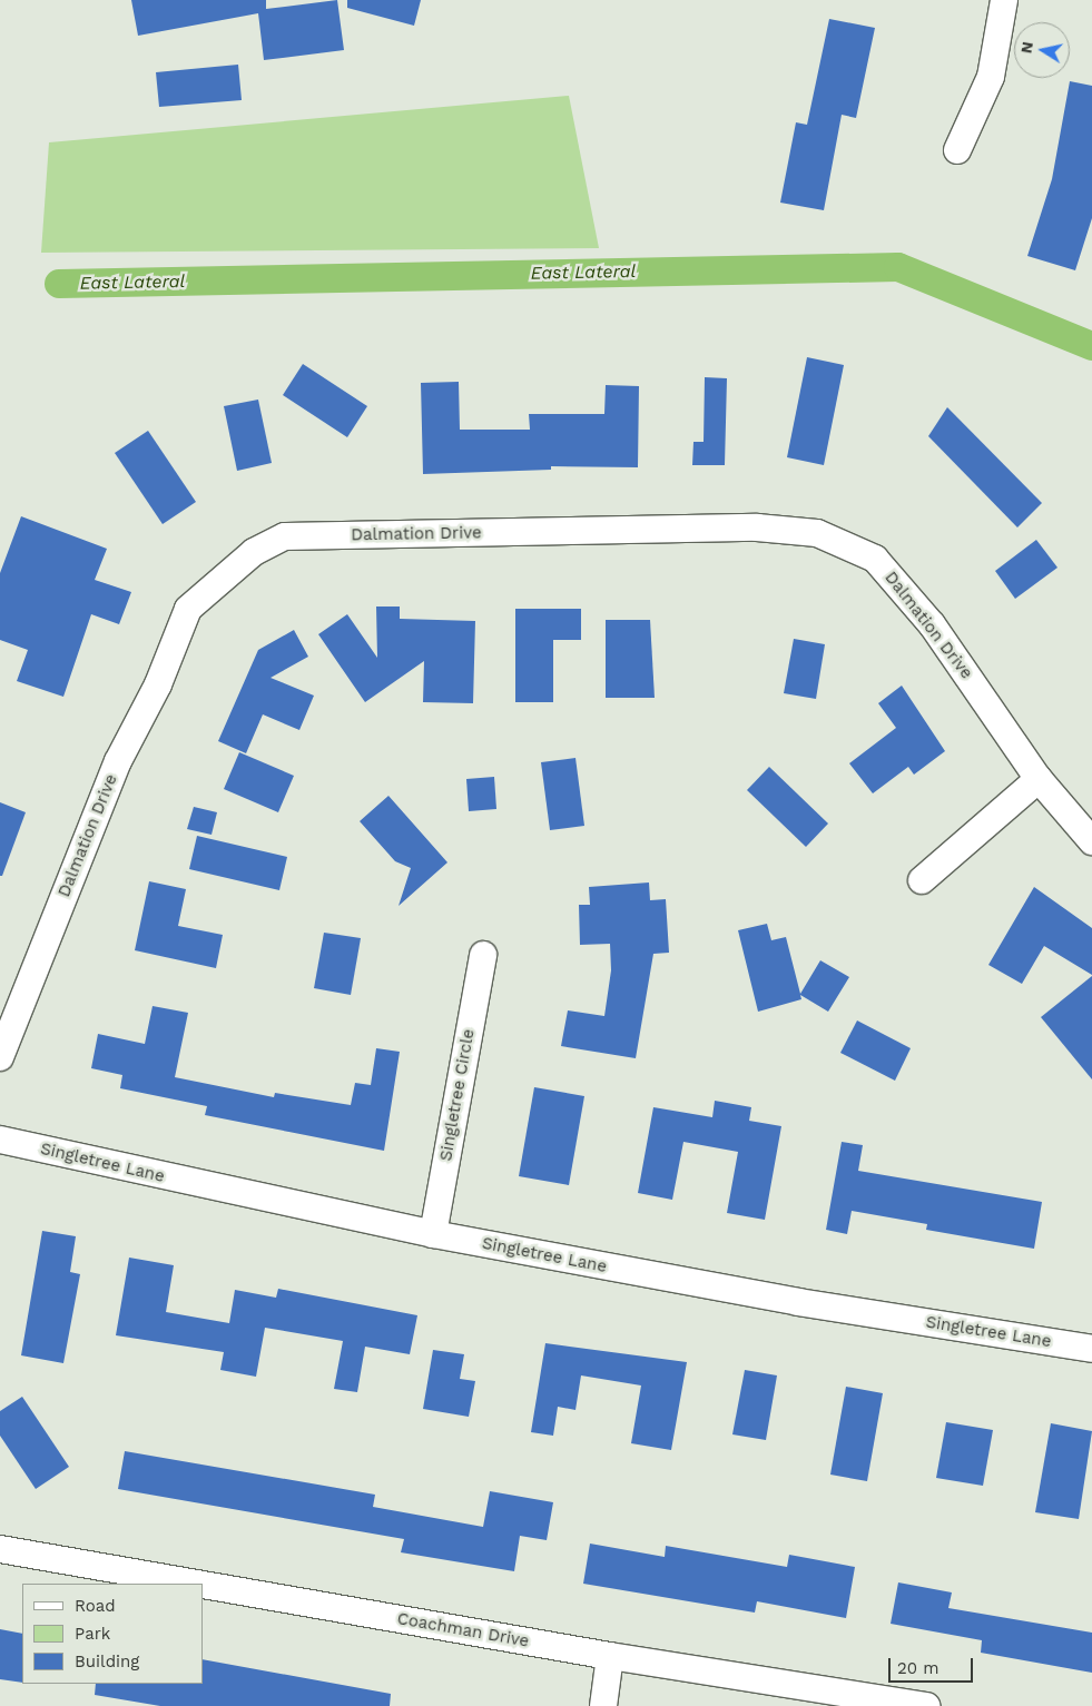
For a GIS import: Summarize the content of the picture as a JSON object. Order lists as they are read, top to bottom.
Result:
{
  "streets": {
    "street": [
      "Dalmation Drive",
      "Singletree Circle",
      "Singletree Lane",
      "Coachman Drive"
    ]
  },
  "crossings": [
    ["Singletree Circle", "Singletree Lane"]
  ],
  "water": ["East Lateral"],
  "legend": ["Road", "Park", "Building"],
  "scale_bar": "20 m",
  "north": "left"
}
